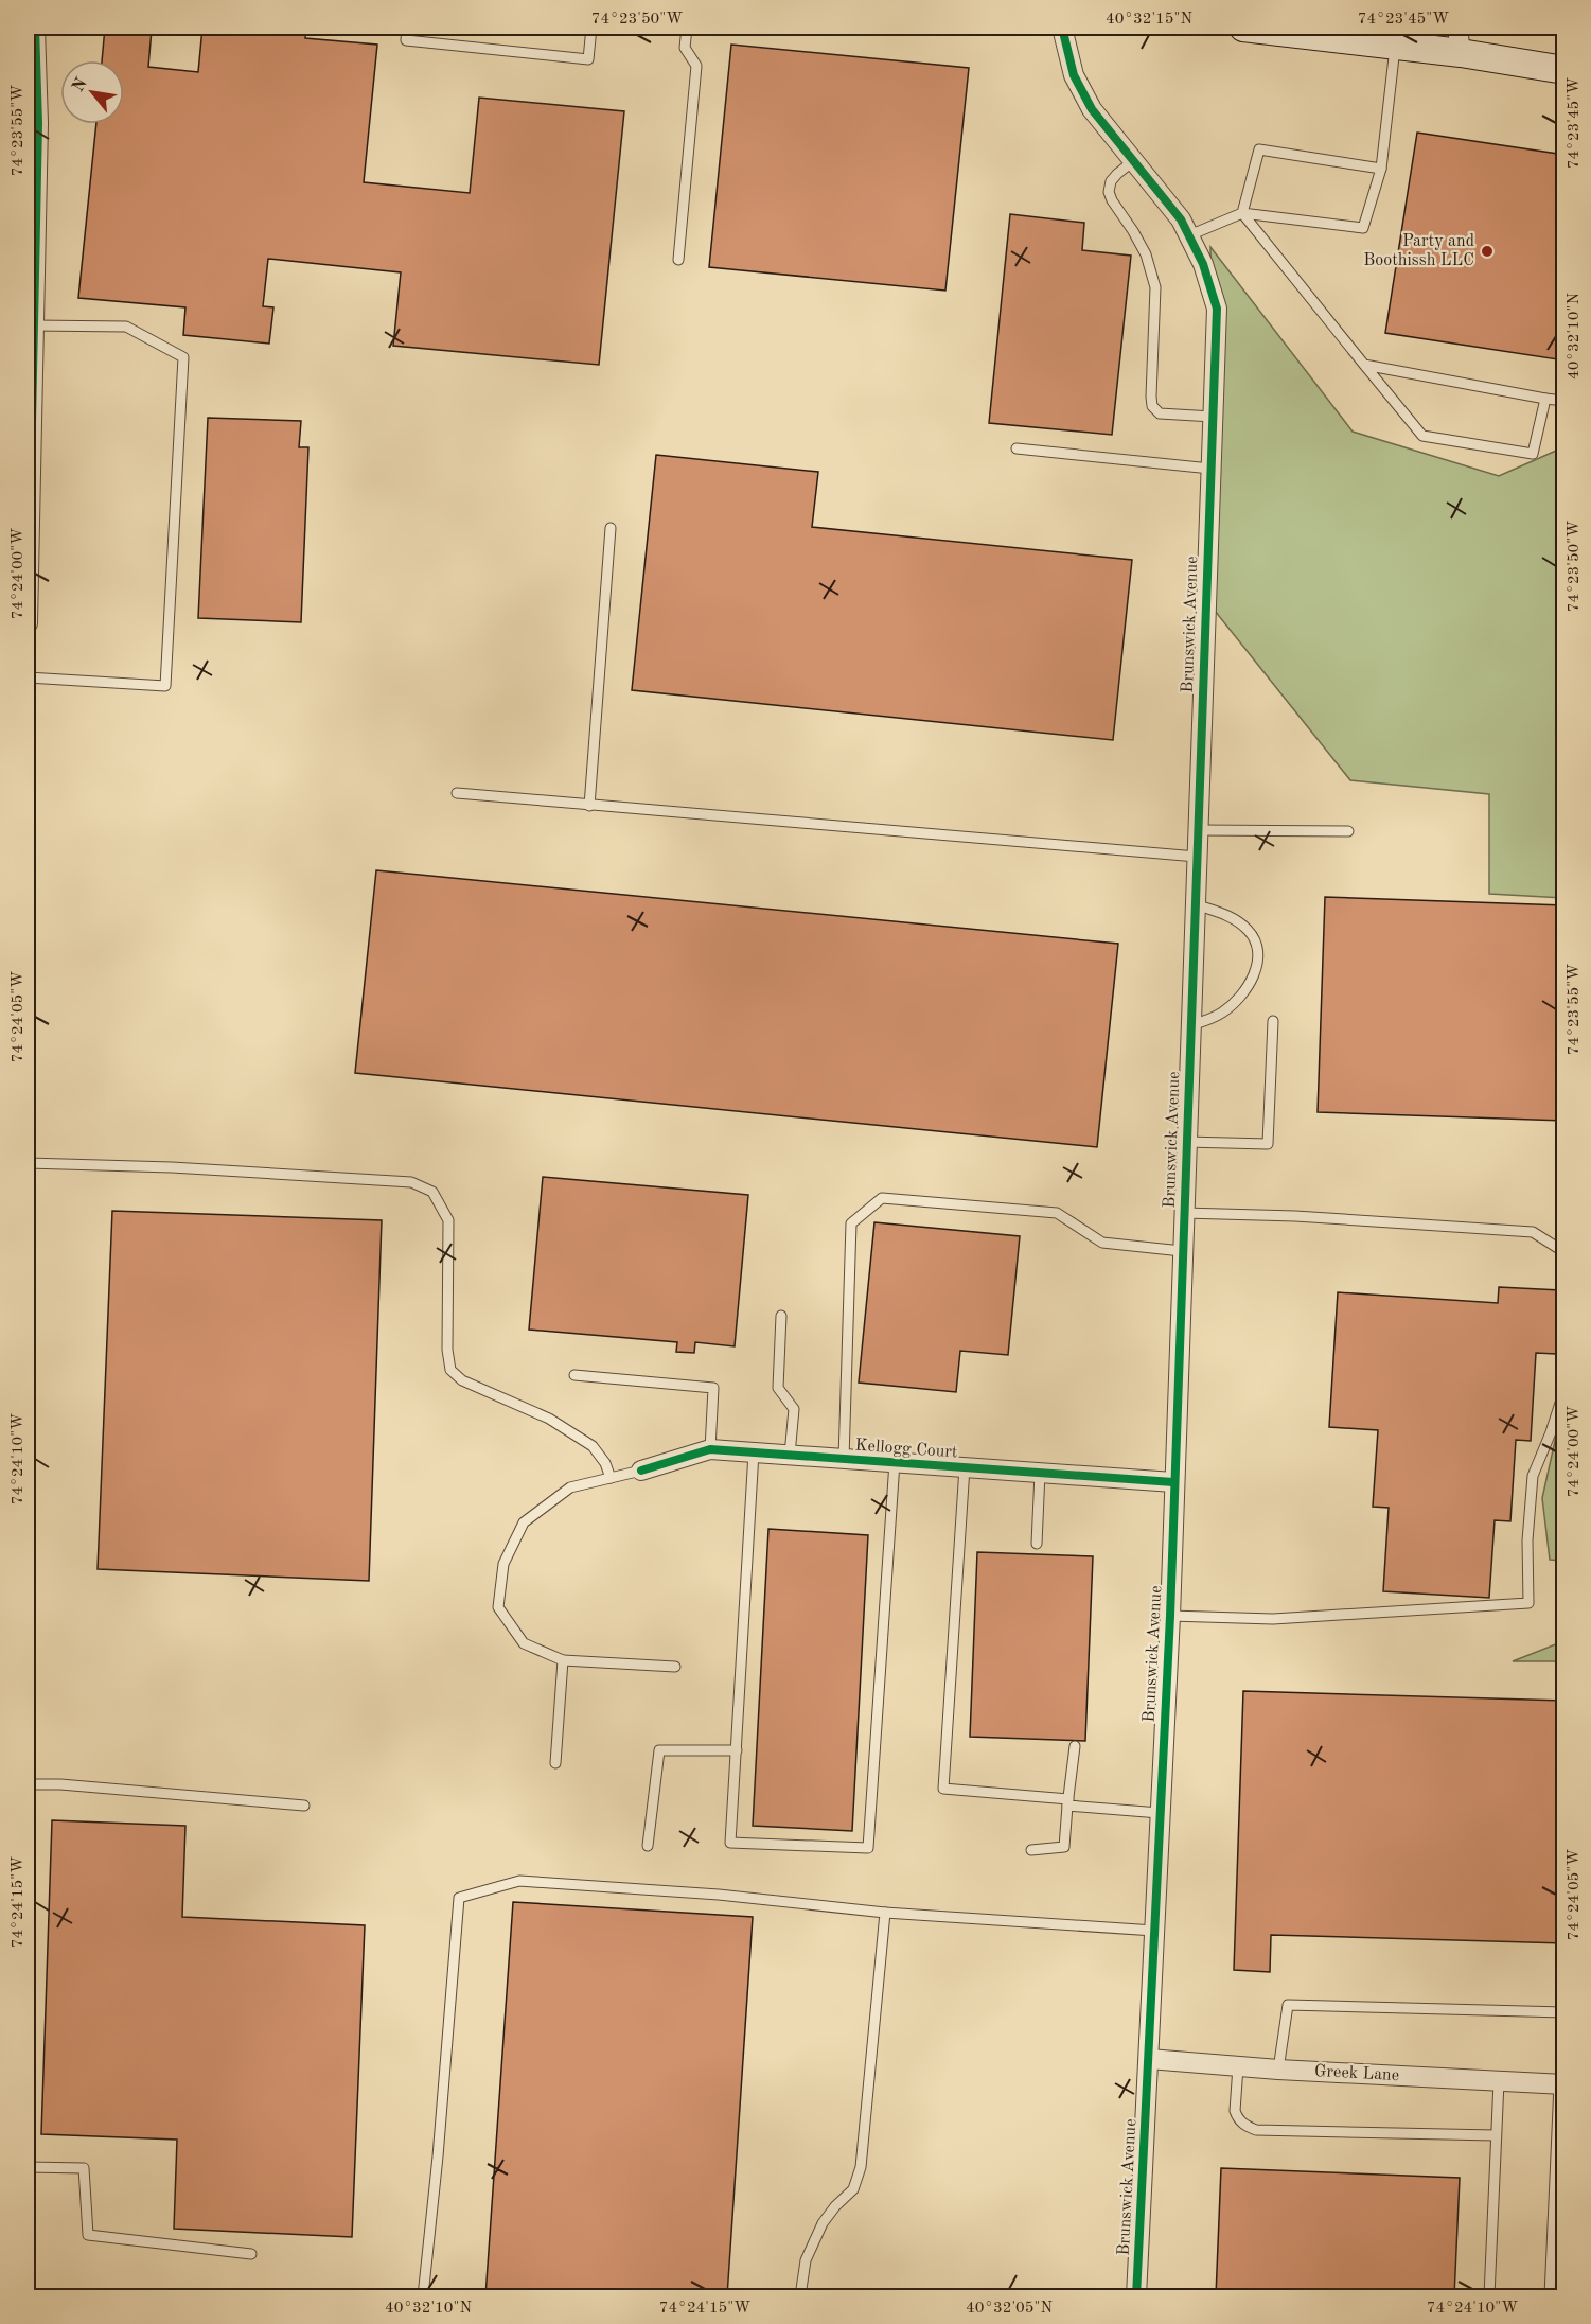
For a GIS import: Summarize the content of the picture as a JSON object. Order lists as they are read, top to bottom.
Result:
{
  "streets": {
    "street": ["Brunswick Avenue", "Kellogg Court", "Greek Lane"]
  },
  "crossings": [
    ["Brunswick Avenue", "Kellogg Court"],
    ["Brunswick Avenue", "Greek Lane"]
  ],
  "places": ["Party and Boothissh LLC"],
  "north": "top left",
  "coordinates": [
    "74°23'50\"W",
    "40°32'15\"N",
    "74°23'45\"W",
    "74°23'55\"W",
    "40°32'10\"N",
    "74°24'00\"W",
    "74°24'05\"W",
    "74°24'10\"W",
    "74°24'15\"W",
    "40°32'05\"N"
  ]
}
